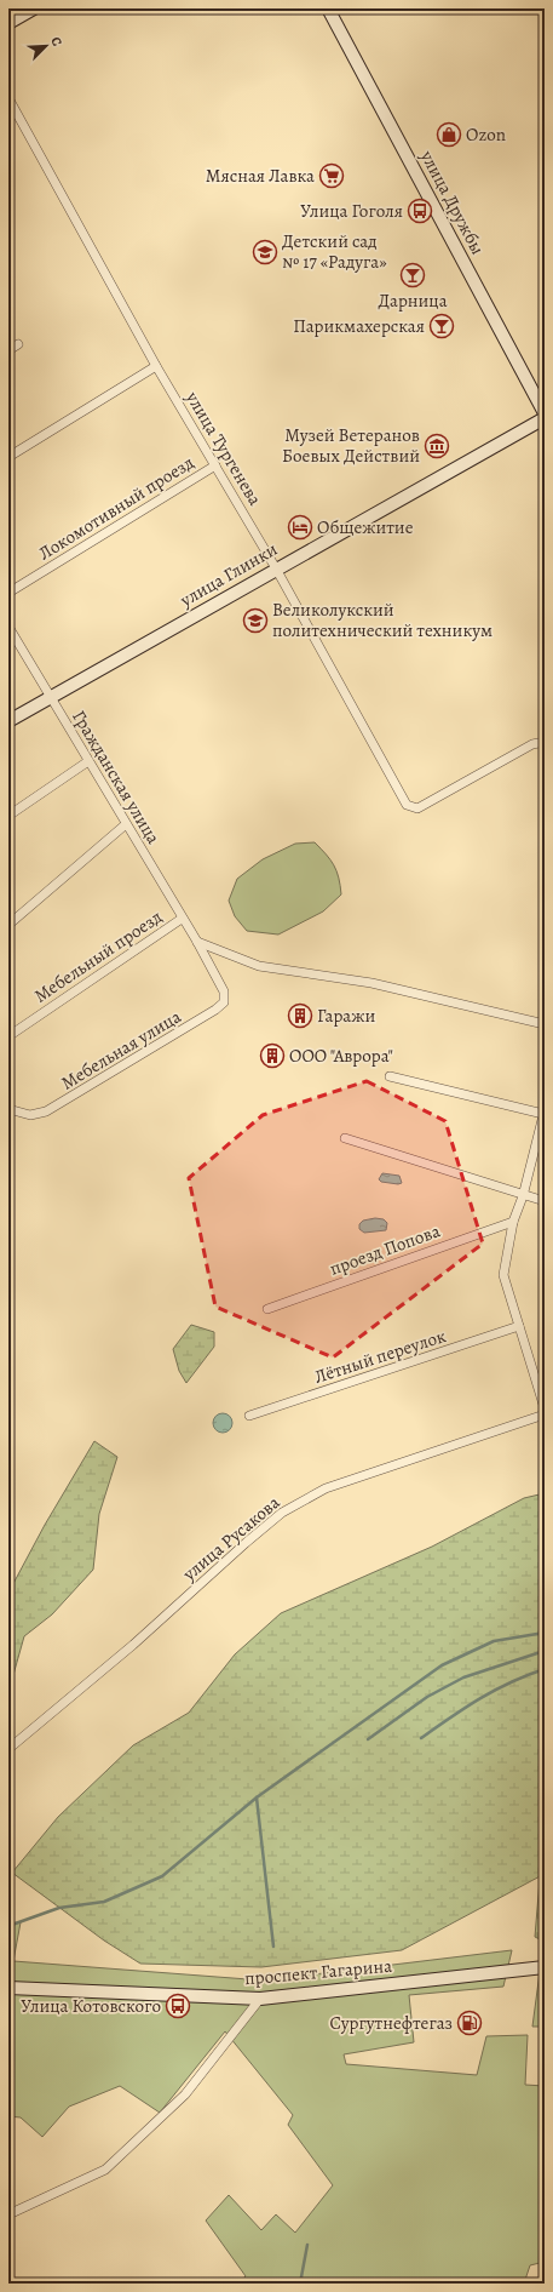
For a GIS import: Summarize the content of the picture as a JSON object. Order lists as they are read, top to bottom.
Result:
{
  "streets": {
    "street": [
      "улица Дружбы",
      "улица Тургенева",
      "Локомотивный проезд",
      "улица Глинки",
      "Гражданская улица",
      "Мебельный проезд",
      "Мебельная улица",
      "проезд Попова",
      "Лётный переулок",
      "улица Русакова",
      "проспект Гагарина"
    ]
  },
  "crossings": [
    ["улица Тургенева", "Локомотивный проезд"],
    ["улица Тургенева", "улица Глинки"],
    ["улица Глинки", "Гражданская улица"],
    ["Гражданская улица", "Мебельный проезд"],
    ["Гражданская улица", "Мебельная улица"]
  ],
  "places": {
    "shop": ["Ozon"],
    "supermarket": ["Мясная Лавка"],
    "bus stop": ["Улица Гоголя", "Улица Котовского"],
    "school or university": ["Детский сад № 17 «Радуга»", "Великолукский политехнический техникум"],
    "bar": ["Дарница", "Парикмахерская"],
    "museum": ["Музей Ветеранов Боевых Действий"],
    "hotel": ["Общежитие"],
    "building": ["Гаражи", "ООО \"Аврора\""],
    "fuel station": ["Сургутнефтегаз"]
  },
  "north": "top right"
}
